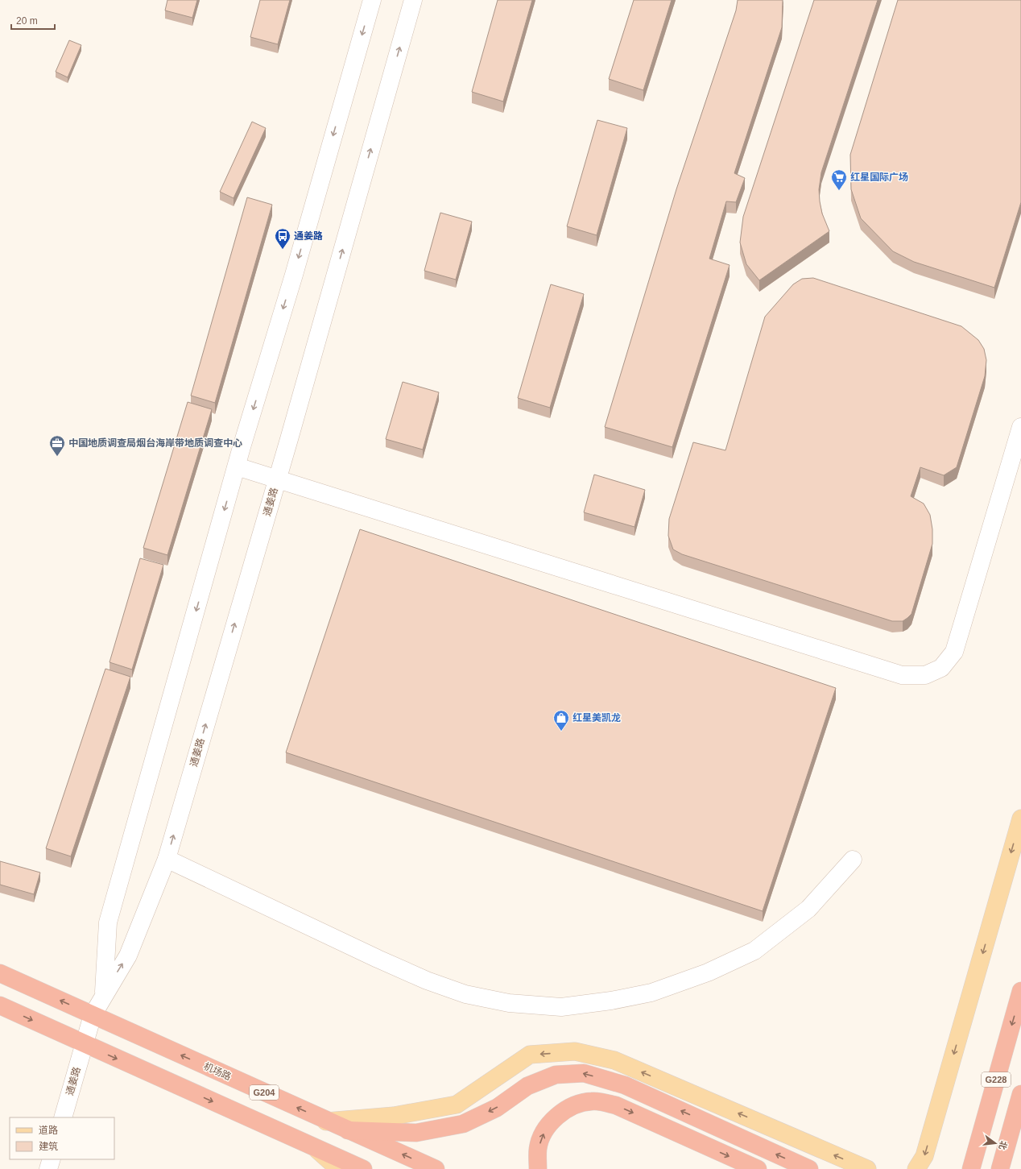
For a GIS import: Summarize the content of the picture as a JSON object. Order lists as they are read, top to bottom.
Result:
{
  "streets": {
    "highway": ["机场路", "G228", "G204"],
    "street": ["通姜路"]
  },
  "crossings": [
    ["通姜路", "机场路"]
  ],
  "places": {
    "supermarket": ["红星国际广场"],
    "bus stop": ["通姜路"],
    "office": ["中国地质调查局烟台海岸带地质调查中心"],
    "shop": ["红星美凯龙"]
  },
  "legend": ["道路", "建筑"],
  "scale_bar": "20 m",
  "north": "right"
}
